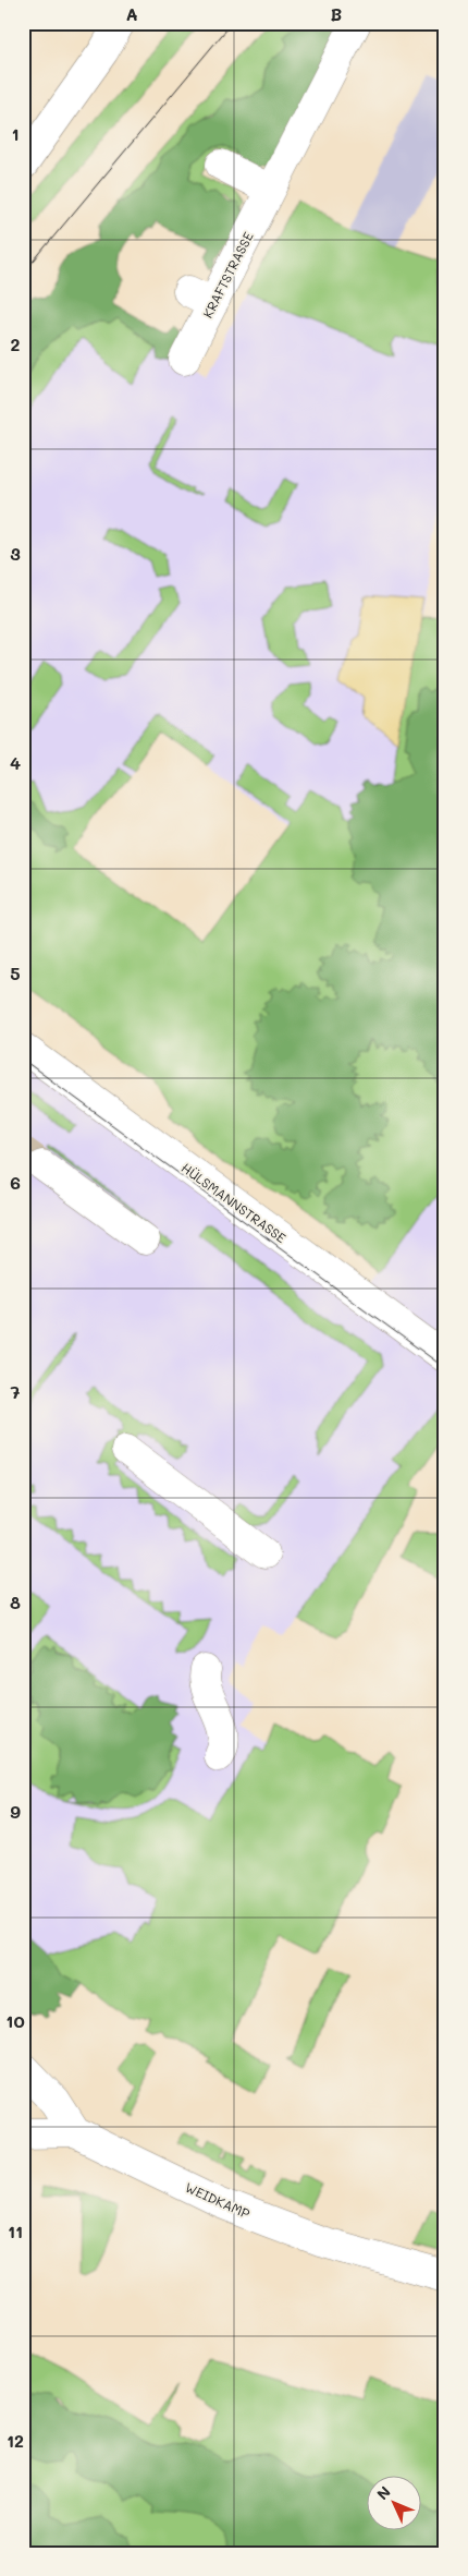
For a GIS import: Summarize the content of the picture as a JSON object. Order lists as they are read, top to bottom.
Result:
{
  "streets": {
    "street": ["KRAFTSTRASSE", "HÜLSMANNSTRASSE", "WEIDKAMP"]
  },
  "north": "top left",
  "grid": {
    "columns": ["A", "B"],
    "rows": [
      "1",
      "2",
      "3",
      "4",
      "5",
      "6",
      "7",
      "8",
      "9",
      "10",
      "11",
      "12"
    ]
  }
}
